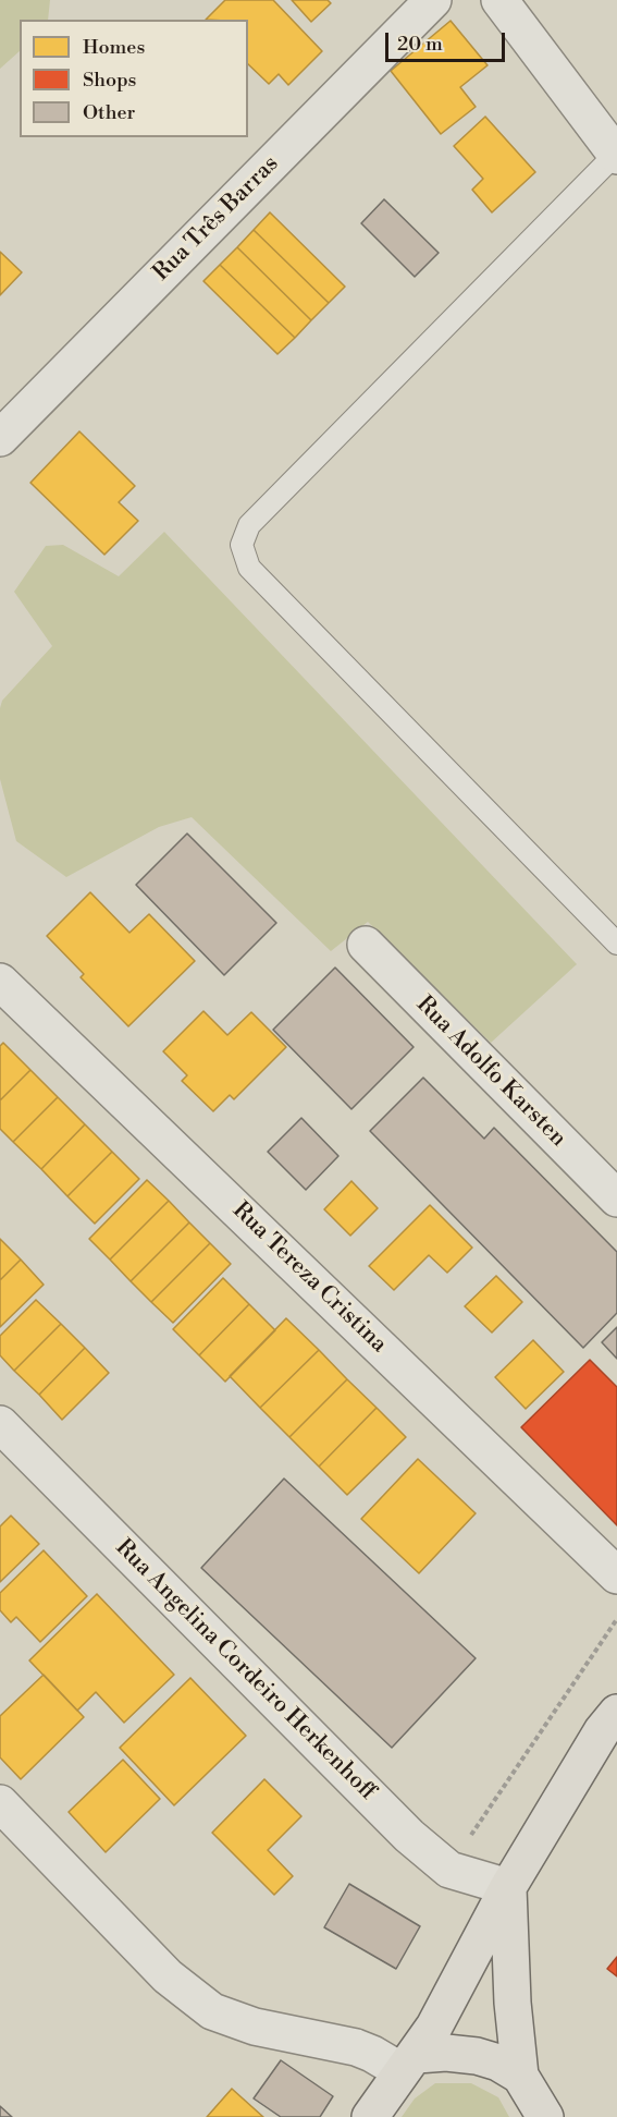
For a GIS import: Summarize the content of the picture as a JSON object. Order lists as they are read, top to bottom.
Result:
{
  "streets": {
    "street": [
      "Rua Três Barras",
      "Rua Adolfo Karsten",
      "Rua Tereza Cristina",
      "Rua Angelina Cordeiro Herkenhoff"
    ]
  },
  "legend": ["Homes", "Shops", "Other"],
  "scale_bar": "20 m"
}
